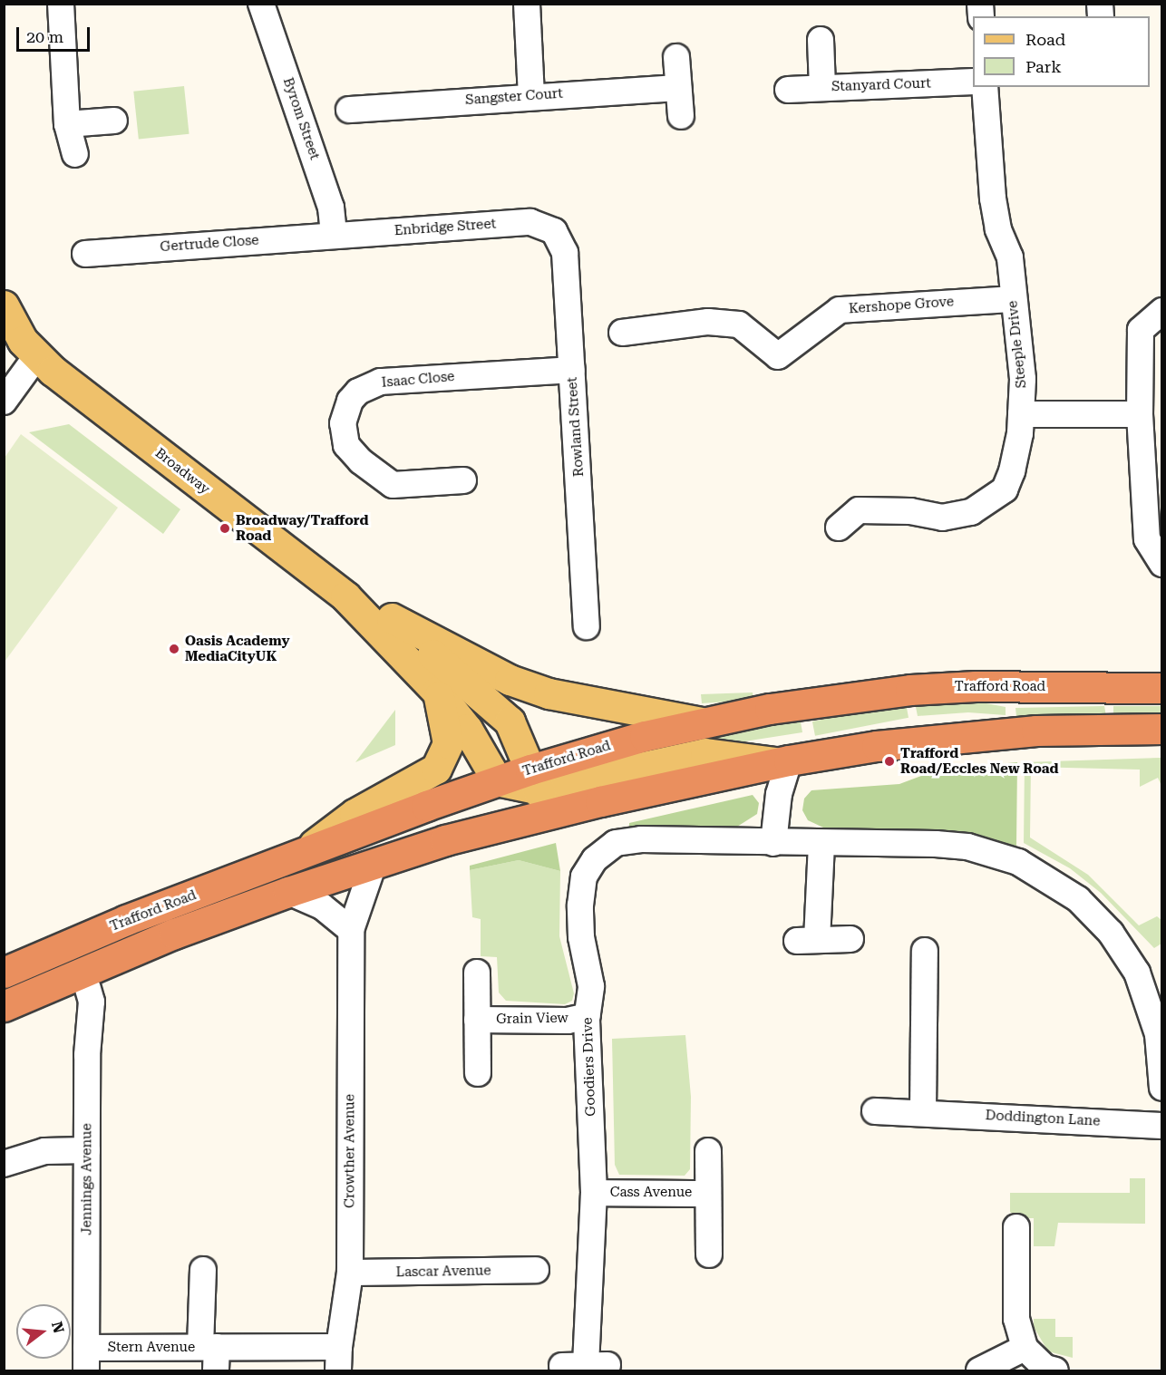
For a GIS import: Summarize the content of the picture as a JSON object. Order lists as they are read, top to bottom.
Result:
{
  "streets": {
    "highway": ["Trafford Road"],
    "main road": ["Broadway"],
    "street": [
      "Stanyard Court",
      "Sangster Court",
      "Byrom Street",
      "Enbridge Street",
      "Gertrude Close",
      "Kershope Grove",
      "Steeple Drive",
      "Isaac Close",
      "Rowland Street",
      "Grain View",
      "Goodiers Drive",
      "Doddington Lane",
      "Crowther Avenue",
      "Jennings Avenue",
      "Cass Avenue",
      "Lascar Avenue",
      "Stern Avenue"
    ]
  },
  "crossings": [
    ["Byrom Street", "Enbridge Street"],
    ["Byrom Street", "Gertrude Close"],
    ["Enbridge Street", "Gertrude Close"],
    ["Enbridge Street", "Rowland Street"],
    ["Kershope Grove", "Steeple Drive"],
    ["Isaac Close", "Rowland Street"],
    ["Broadway", "Trafford Road"],
    ["Trafford Road", "Crowther Avenue"],
    ["Grain View", "Goodiers Drive"],
    ["Goodiers Drive", "Cass Avenue"],
    ["Crowther Avenue", "Lascar Avenue"],
    ["Crowther Avenue", "Stern Avenue"],
    ["Jennings Avenue", "Stern Avenue"]
  ],
  "places": ["Broadway/Trafford Road", "Oasis Academy MediaCityUK", "Trafford Road/Eccles New Road"],
  "legend": ["Road", "Park"],
  "scale_bar": "20 m",
  "north": "right"
}
